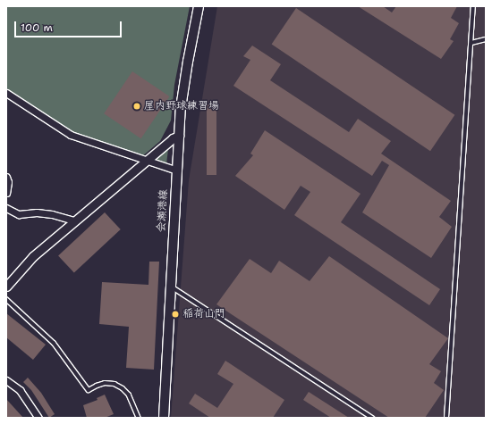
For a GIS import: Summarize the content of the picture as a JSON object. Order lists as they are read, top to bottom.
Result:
{
  "streets": {
    "main road": ["会瀬港線"]
  },
  "places": ["屋内野球練習場", "稲荷山門"],
  "scale_bar": "100 m"
}
